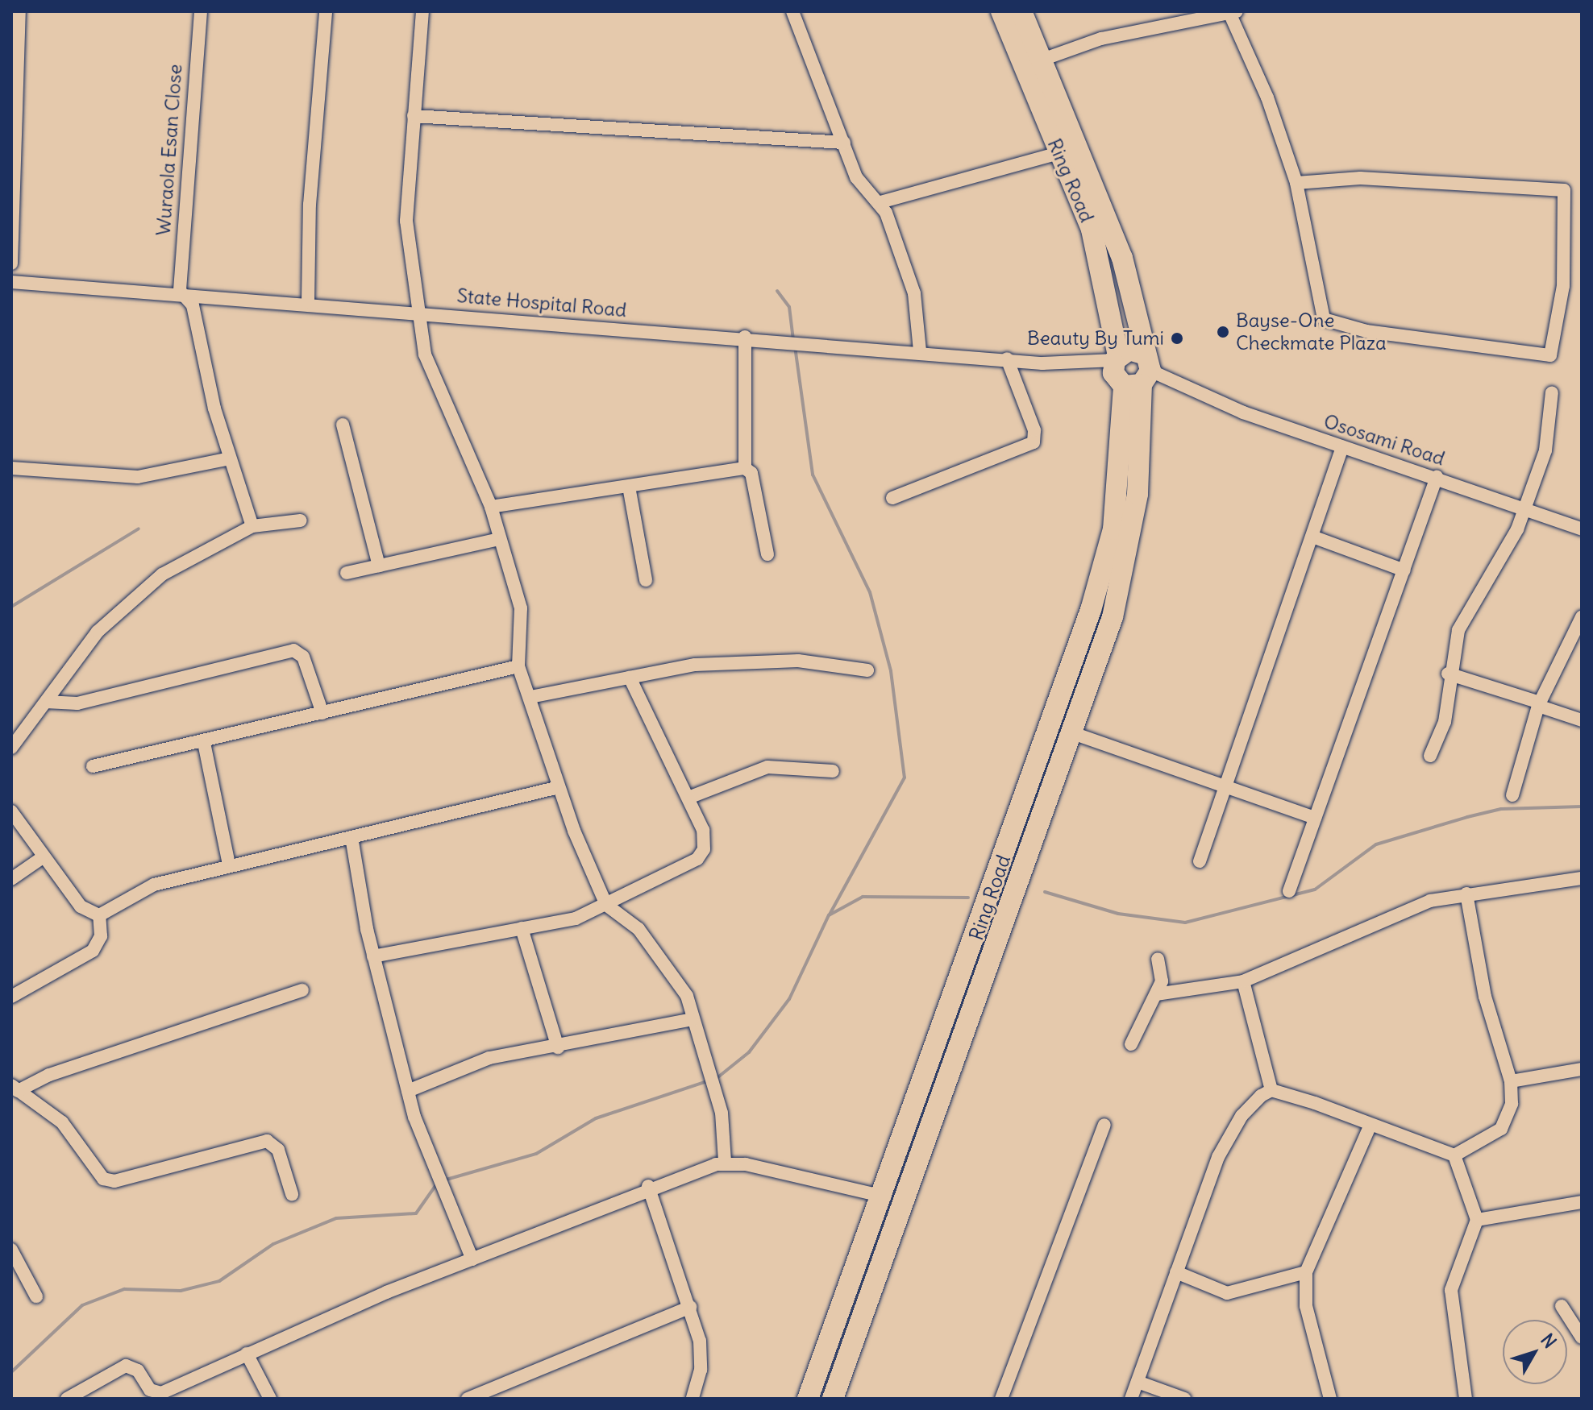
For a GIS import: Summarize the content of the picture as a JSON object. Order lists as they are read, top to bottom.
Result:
{
  "streets": {
    "main road": ["Ring Road"],
    "street": ["Wuraola Esan Close", "State Hospital Road", "Ososami Road"]
  },
  "crossings": [
    ["Wuraola Esan Close", "State Hospital Road"],
    ["Ring Road", "State Hospital Road"],
    ["Ring Road", "Ososami Road"],
    ["State Hospital Road", "Ososami Road"]
  ],
  "places": ["Bayse-One Checkmate Plaza", "Beauty By Tumi"],
  "north": "top right"
}
